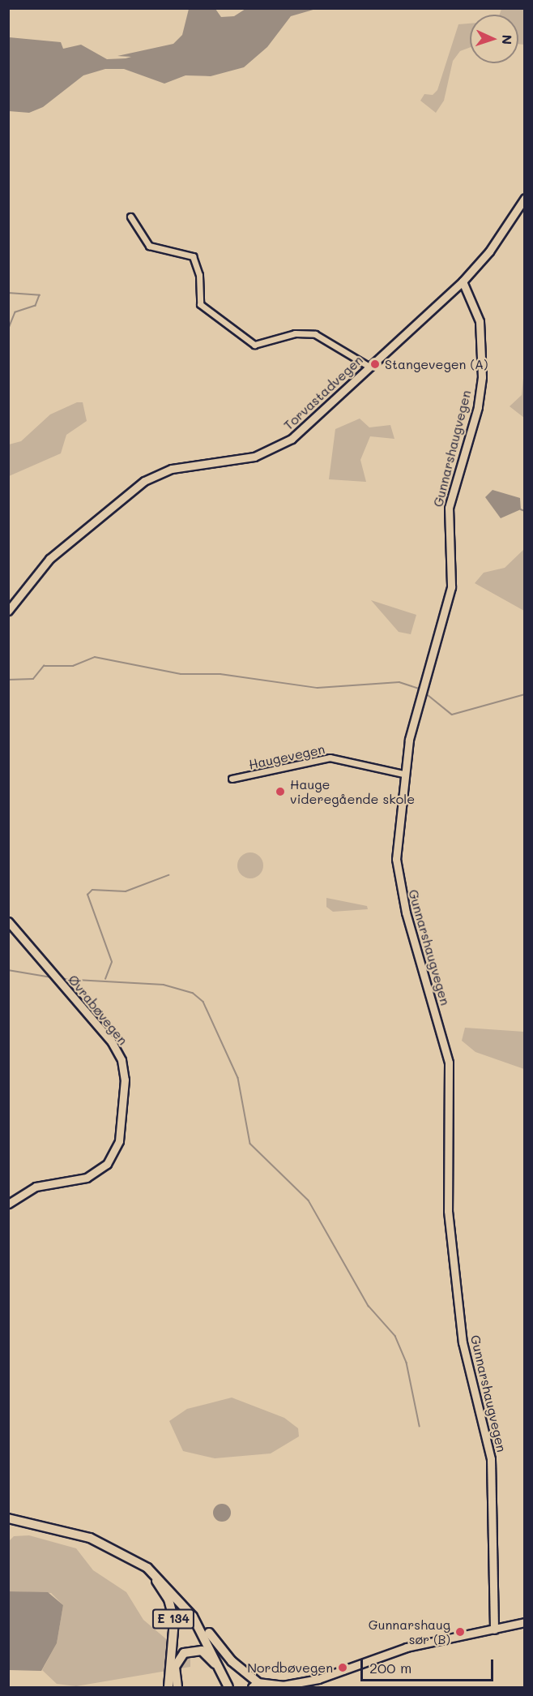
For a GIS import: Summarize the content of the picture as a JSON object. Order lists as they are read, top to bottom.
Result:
{
  "streets": {
    "highway": ["E 134"],
    "main road": ["Torvastadvegen", "Gunnarshaugvegen", "Øvrabøvegen"],
    "street": ["Haugevegen"]
  },
  "crossings": [
    ["Torvastadvegen", "Gunnarshaugvegen"],
    ["Gunnarshaugvegen", "Haugevegen"]
  ],
  "places": [
    "Stangevegen (A)",
    "Hauge videregående skole",
    "Gunnarshaug sør (B)",
    "Nordbøvegen"
  ],
  "scale_bar": "200 m",
  "north": "right"
}
